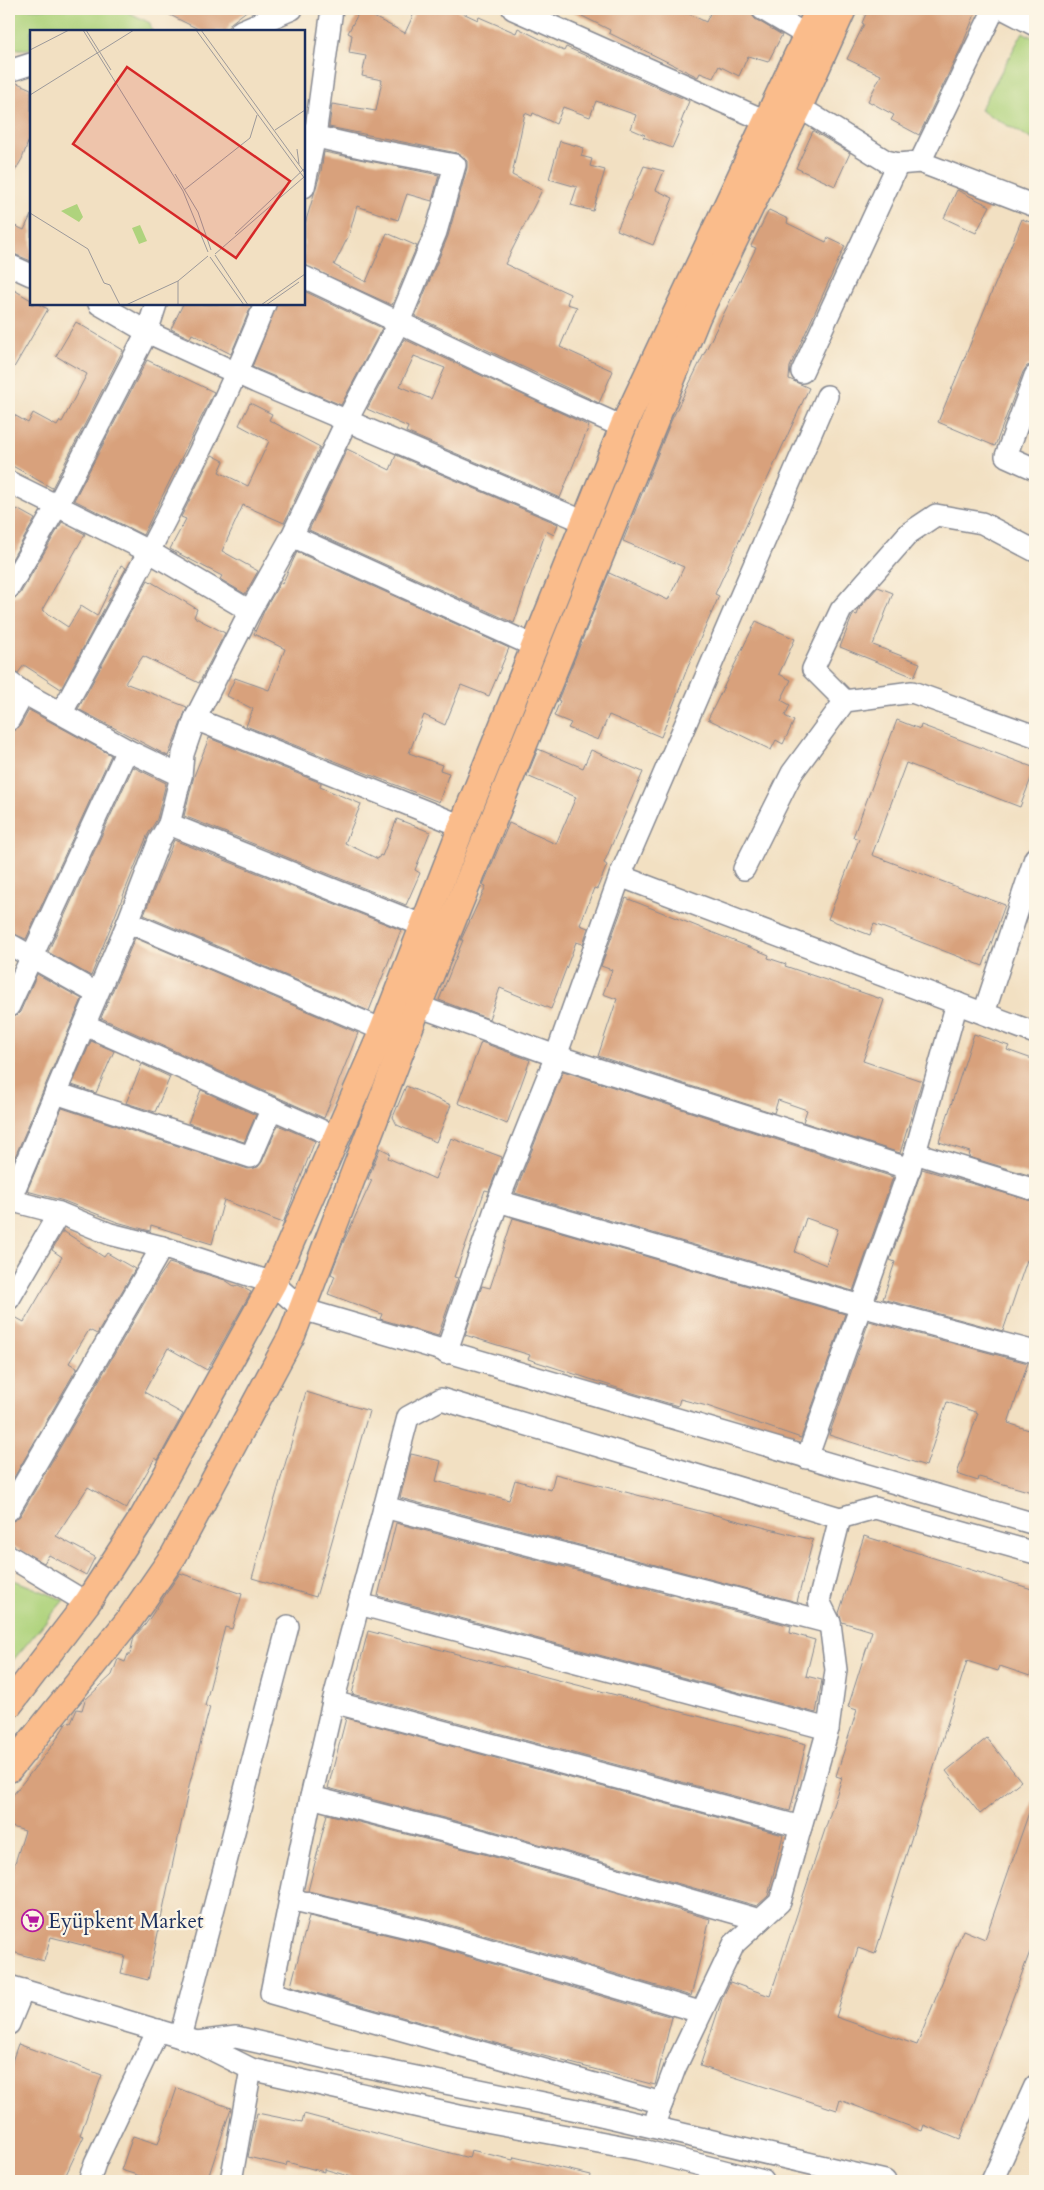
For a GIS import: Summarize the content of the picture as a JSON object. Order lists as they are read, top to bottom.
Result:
{
  "places": {
    "supermarket": ["Eyüpkent Market"]
  }
}
